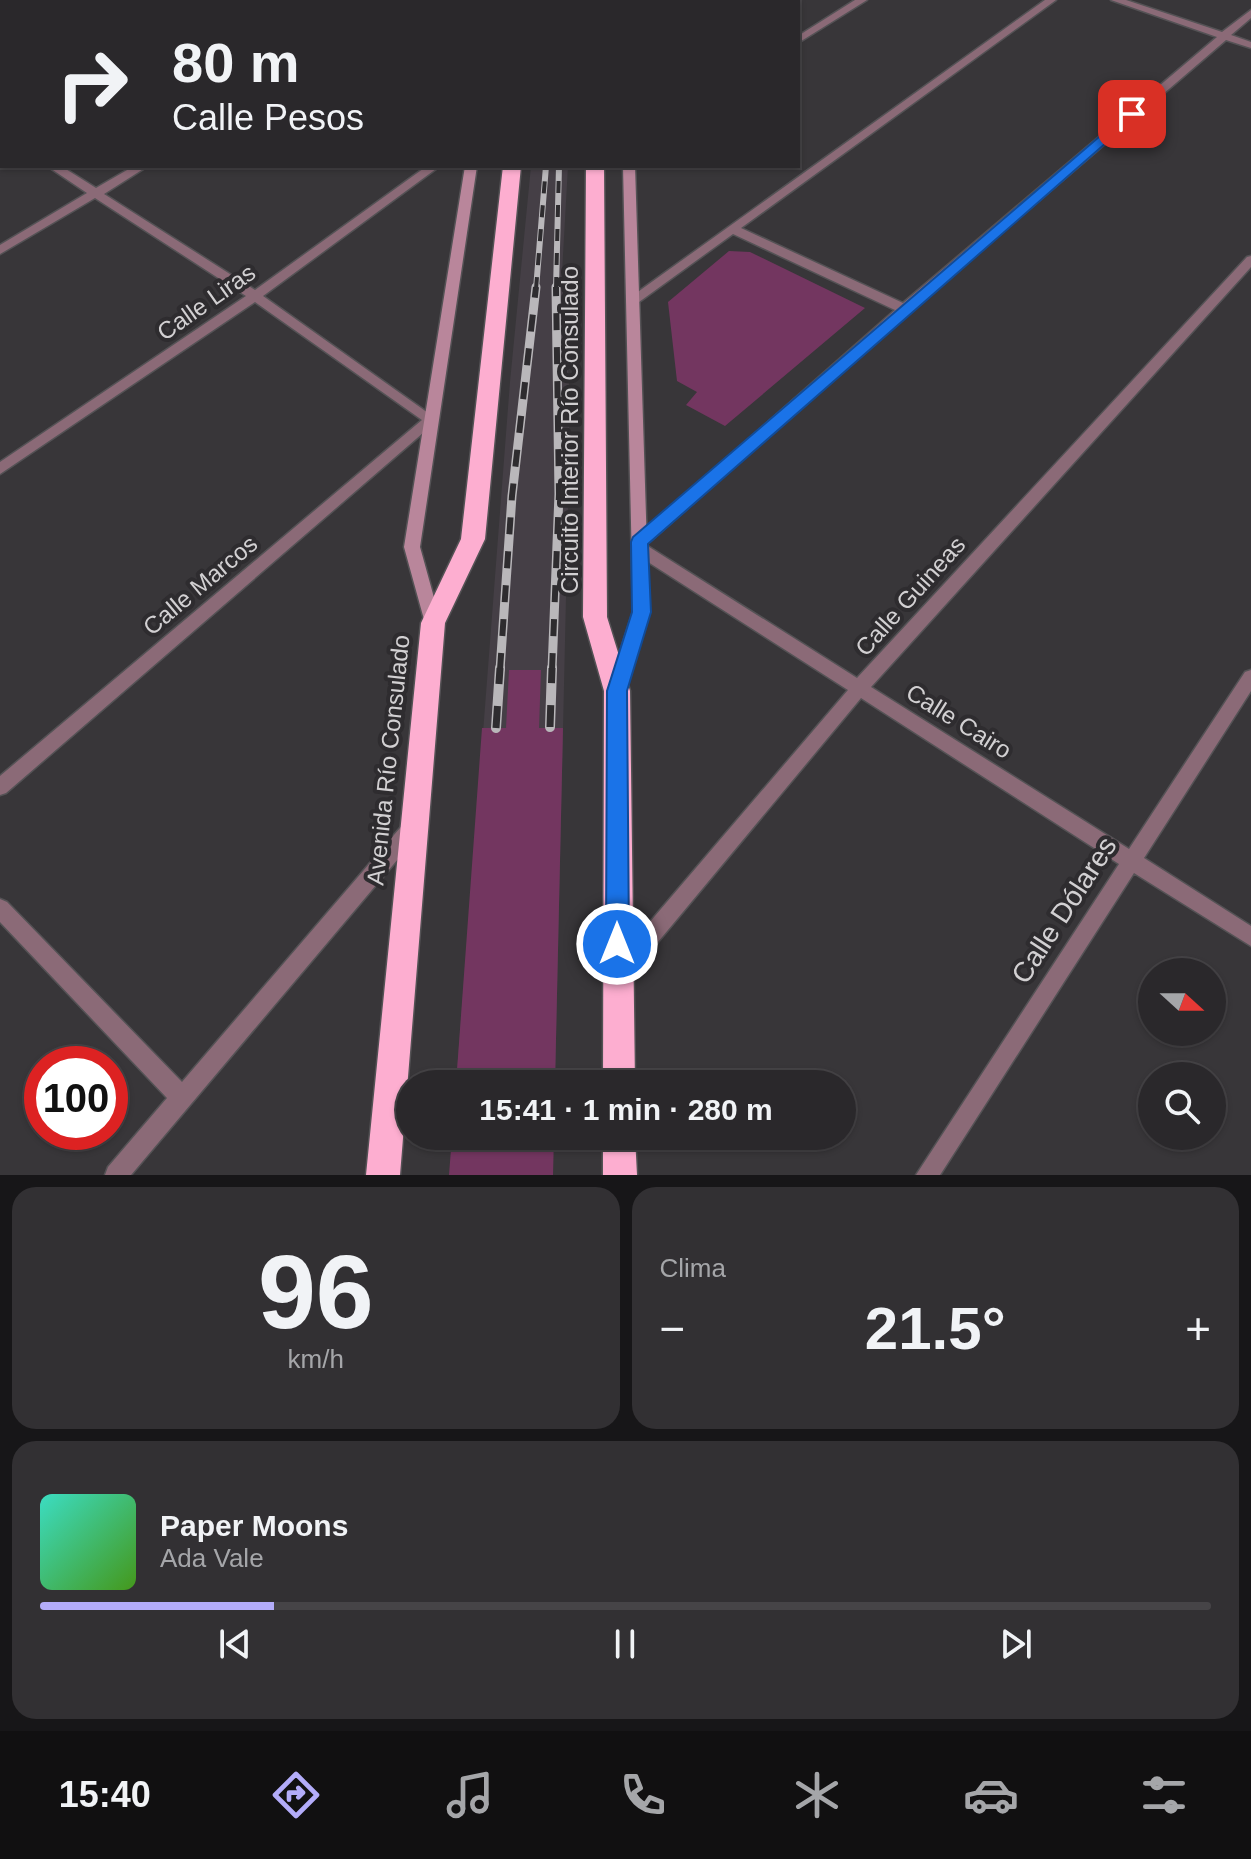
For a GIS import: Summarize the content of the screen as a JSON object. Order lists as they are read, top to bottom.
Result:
{
  "streets": {
    "highway": ["Circuito Interior Río Consulado", "Avenida Río Consulado"],
    "street": [
      "Calle Liras",
      "Calle Marcos",
      "Calle Guineas",
      "Calle Cairo",
      "Calle Dólares"
    ]
  },
  "crossings": [
    ["Calle Marcos", "Avenida Río Consulado"],
    ["Calle Guineas", "Calle Cairo"],
    ["Calle Cairo", "Calle Dólares"]
  ],
  "north": "right",
  "page": {
    "turn": ["80 m", "Calle Pesos"],
    "limit": "100",
    "trip": "15:41 · 1 min · 280 m",
    "tile": [
      ["96", "km/h"],
      "Clima"
    ],
    "heat": ["−", "21.5°", "+"],
    "song": ["Paper Moons", "Ada Vale"],
    "tabs": "15:40"
  }
}
